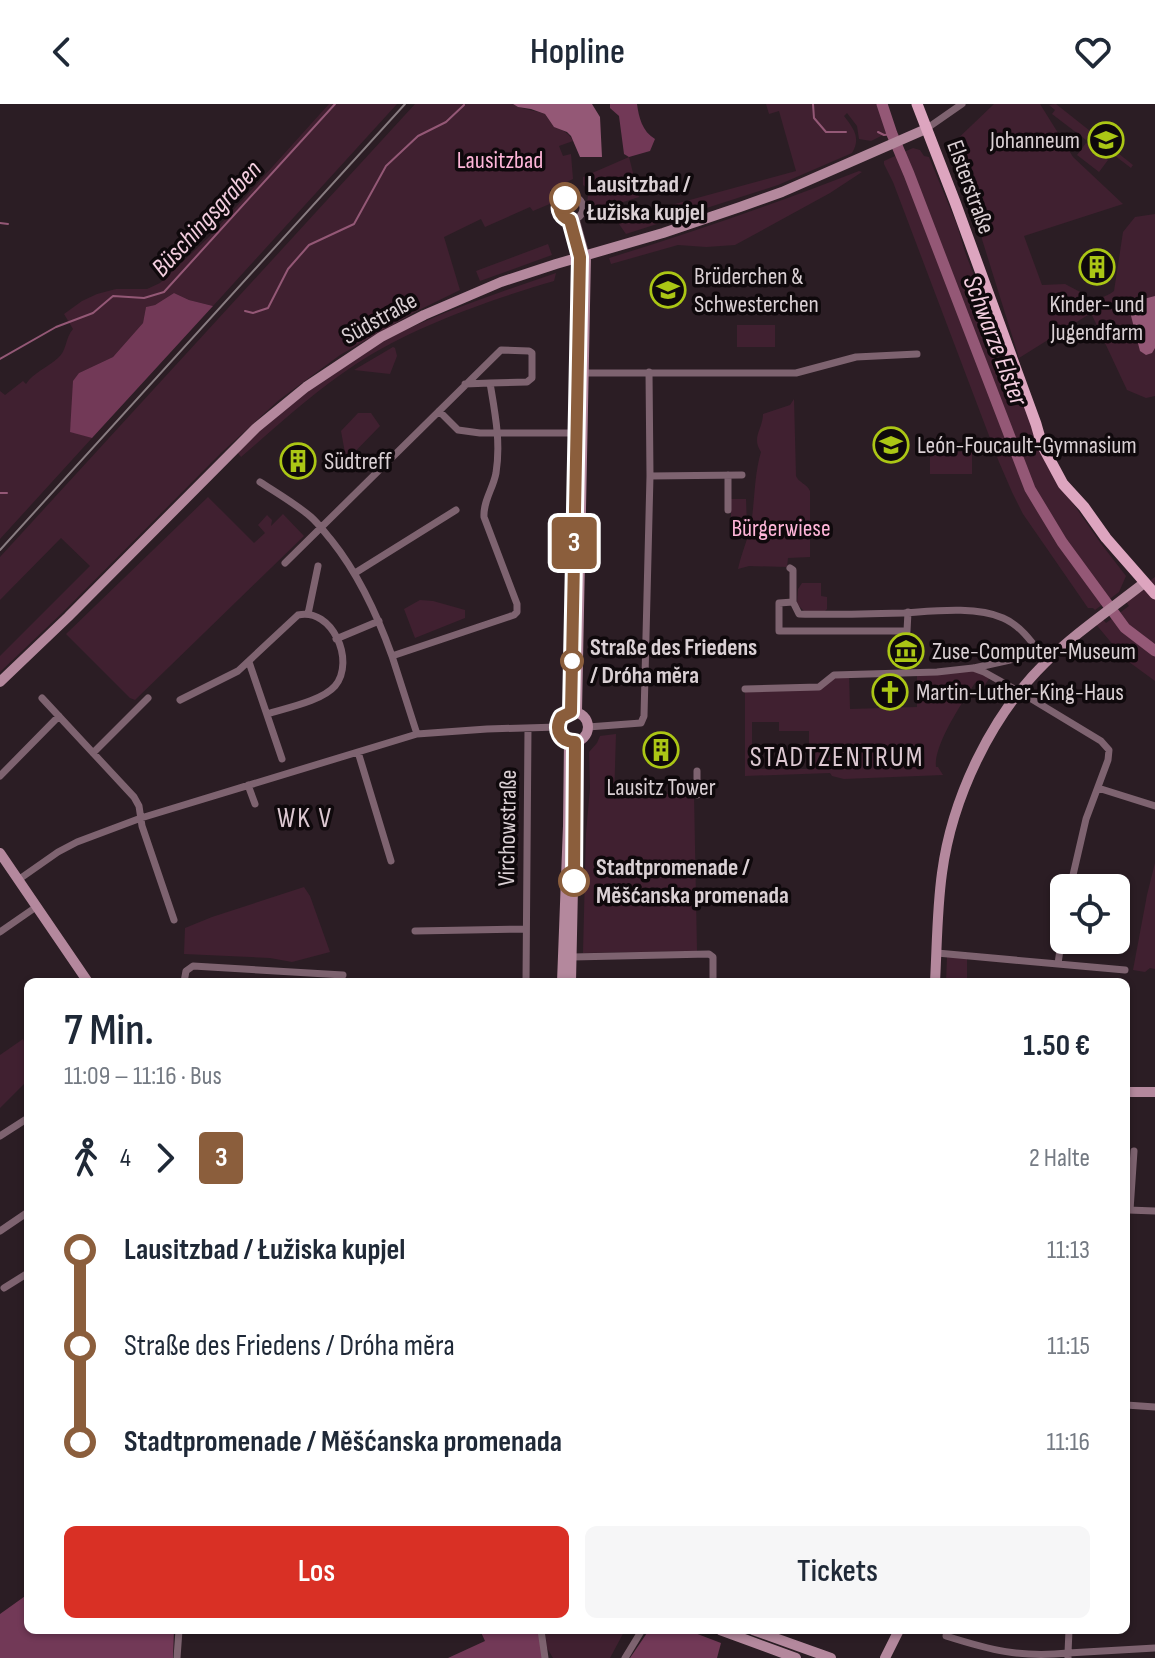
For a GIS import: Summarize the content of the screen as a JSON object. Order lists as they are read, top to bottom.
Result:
{
  "streets": {
    "main road": ["Elsterstraße"],
    "street": ["Südstraße", "Virchowstraße"]
  },
  "crossings": [
    ["Elsterstraße", "Südstraße"]
  ],
  "districts": ["STADTZENTRUM", "WK V"],
  "water": ["Büschingsgraben", "Schwarze Elster"],
  "parks": ["Lausitzbad", "Bürgerwiese"],
  "places": {
    "school or university": ["Johanneum", "Brüderchen & Schwesterchen", "León-Foucault-Gymnasium"],
    "other": ["Lausitzbad / Łužiska kupjel", "Straße des Friedens / Dróha měra", "Stadtpromenade / Měšćanska promenada"],
    "building": ["Kinder- und Jugendfarm", "Südtreff", "Lausitz Tower"],
    "museum": ["Zuse-Computer-Museum"],
    "church": ["Martin-Luther-King-Haus"]
  },
  "lines": ["bus line 3"],
  "page": {
    "header": "Hopline",
    "on_map": "3",
    "heading": ["7 Min.", "11:09 – 11:16 · Bus", "1.50 €"],
    "legs": ["4", "3", "2 Halte"],
    "list": [
      {
        "name": "Lausitzbad / Łužiska kupjel",
        "value": "11:13"
      },
      {
        "name": "Straße des Friedens / Dróha měra",
        "value": "11:15"
      },
      {
        "name": "Stadtpromenade / Měšćanska promenada",
        "value": "11:16"
      }
    ],
    "buttons": ["Los", "Tickets"]
  }
}
